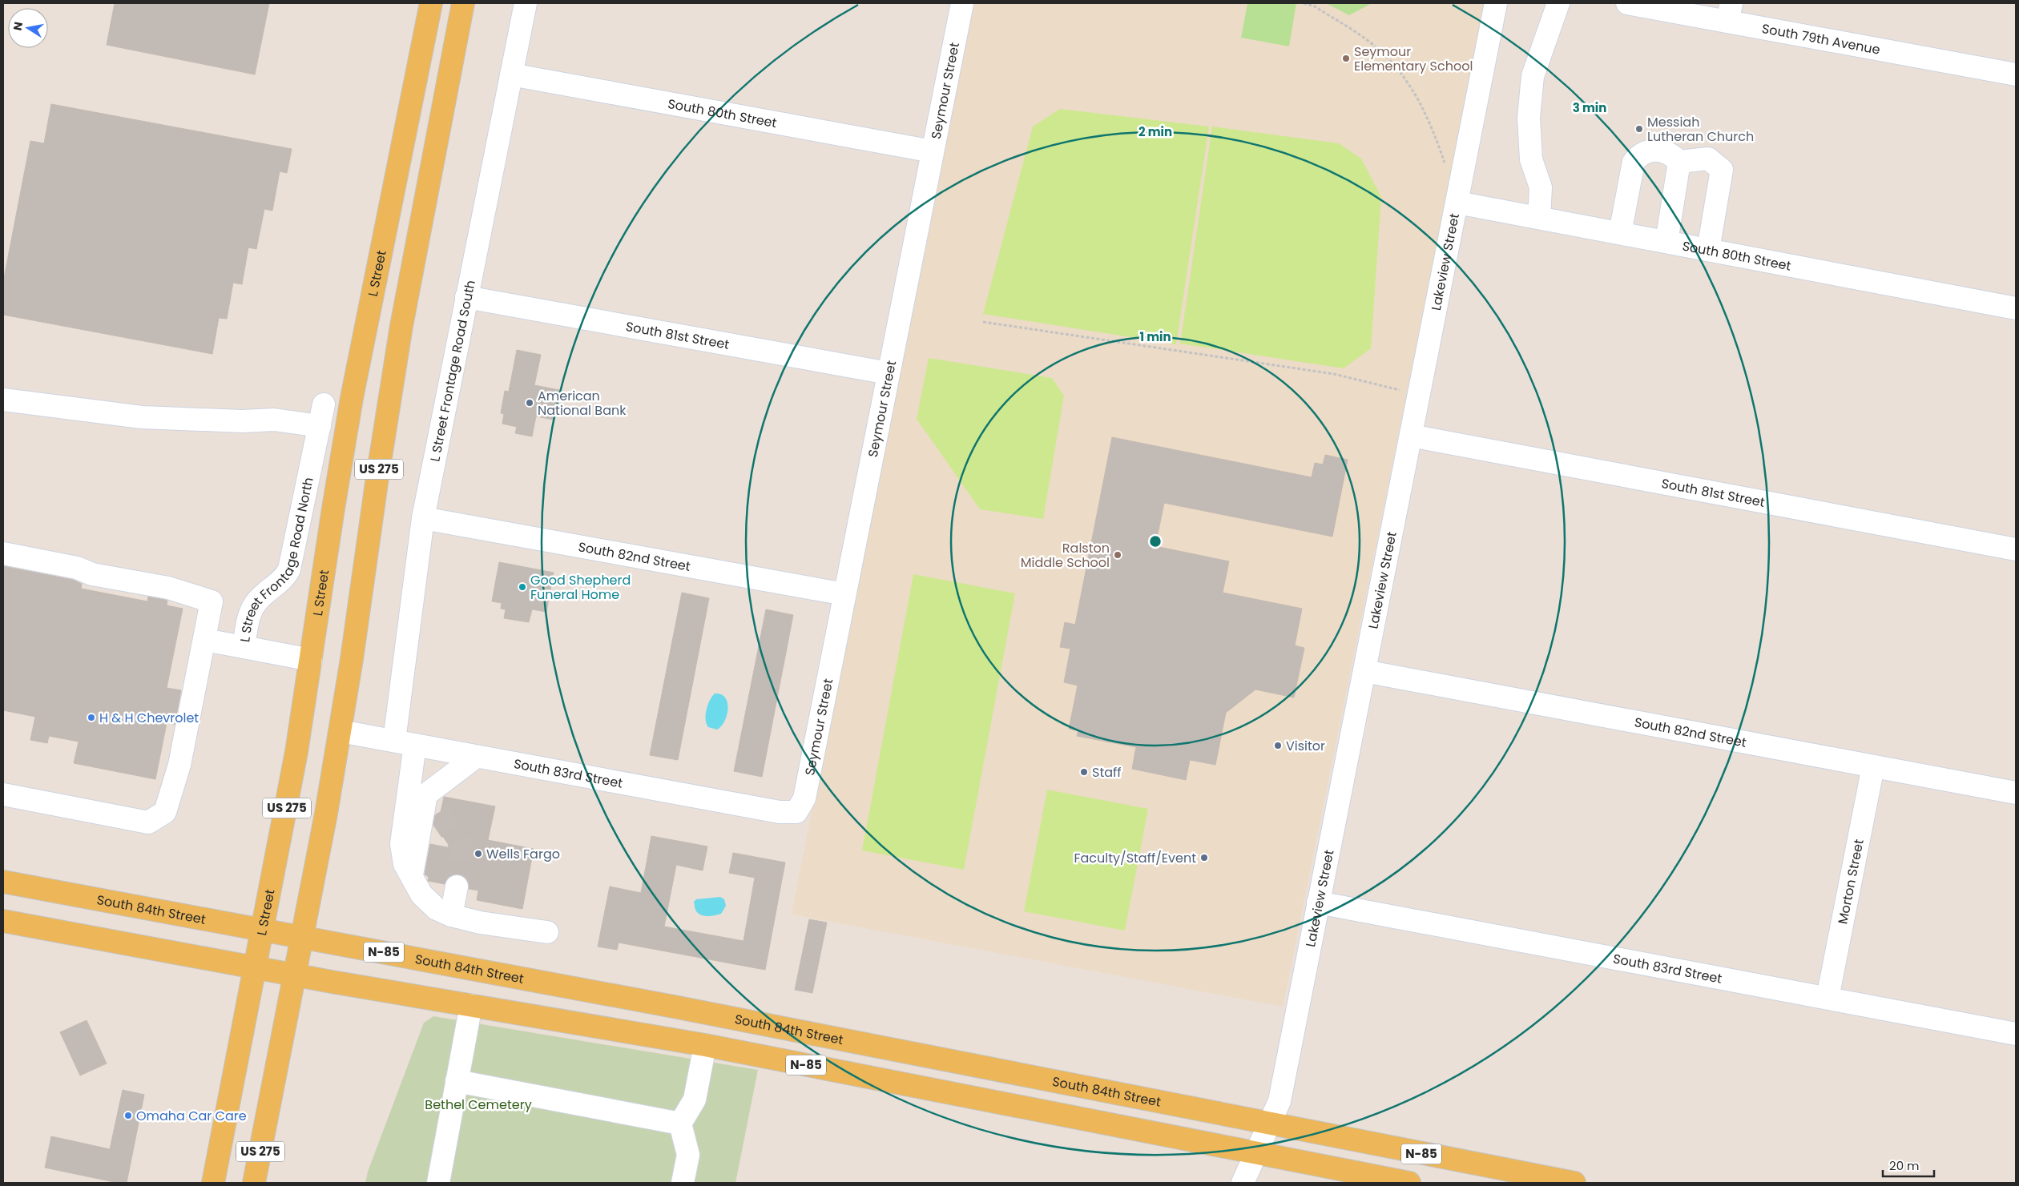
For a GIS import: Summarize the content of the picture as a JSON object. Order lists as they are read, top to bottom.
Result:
{
  "streets": {
    "main road": [
      "L Street",
      "US 275",
      "South 84th Street",
      "N-85"
    ],
    "street": [
      "South 79th Avenue",
      "Seymour Street",
      "South 80th Street",
      "Lakeview Street",
      "South 81st Street",
      "L Street Frontage Road South",
      "South 82nd Street",
      "L Street Frontage Road North",
      "South 83rd Street",
      "Morton Street"
    ]
  },
  "crossings": [
    ["Seymour Street", "South 80th Street"],
    ["Seymour Street", "South 81st Street"],
    ["Seymour Street", "South 82nd Street"],
    ["Seymour Street", "South 83rd Street"],
    ["South 80th Street", "Lakeview Street"],
    ["South 80th Street", "L Street Frontage Road South"],
    ["Lakeview Street", "South 81st Street"],
    ["Lakeview Street", "South 82nd Street"],
    ["Lakeview Street", "South 83rd Street"],
    ["Lakeview Street", "South 84th Street"],
    ["Lakeview Street", "N-85"],
    ["L Street", "L Street Frontage Road North"],
    ["L Street", "South 84th Street"],
    ["L Street", "N-85"],
    ["South 81st Street", "L Street Frontage Road South"],
    ["L Street Frontage Road South", "South 82nd Street"],
    ["L Street Frontage Road South", "South 83rd Street"],
    ["US 275", "South 83rd Street"],
    ["US 275", "South 84th Street"],
    ["US 275", "N-85"],
    ["South 82nd Street", "Morton Street"],
    ["South 83rd Street", "Morton Street"]
  ],
  "parks": ["Bethel Cemetery"],
  "places": [
    "Seymour Elementary School",
    "Messiah Lutheran Church",
    "American National Bank",
    "Ralston Middle School",
    "Good Shepherd Funeral Home",
    "H & H Chevrolet",
    "Visitor",
    "Staff",
    "Wells Fargo",
    "Faculty/Staff/Event",
    "Omaha Car Care"
  ],
  "scale_bar": "20 m",
  "north": "left",
  "rings": ["3 min", "2 min", "1 min"]
}
